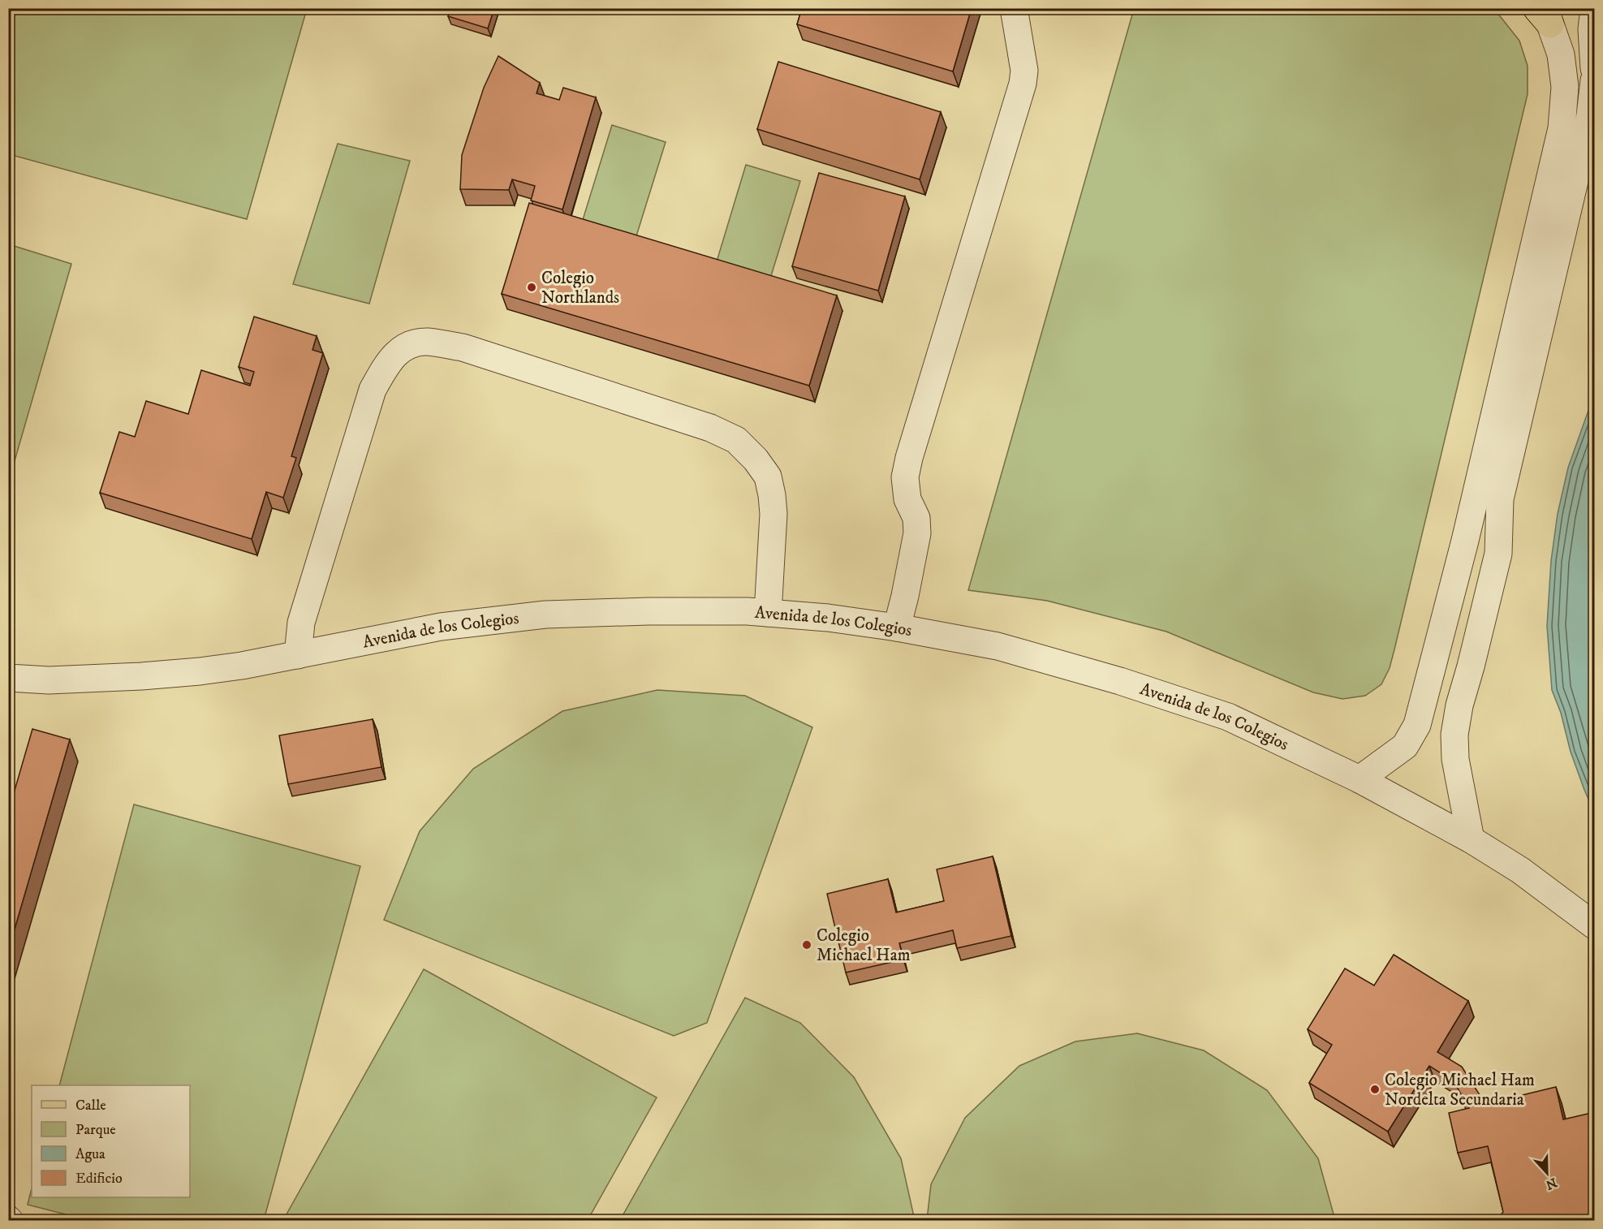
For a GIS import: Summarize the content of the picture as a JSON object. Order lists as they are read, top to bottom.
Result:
{
  "streets": {
    "street": ["Avenida de los Colegios"]
  },
  "places": ["Colegio Northlands", "Colegio Michael Ham", "Colegio Michael Ham Nordelta Secundaria"],
  "legend": [
    "Calle",
    "Parque",
    "Agua",
    "Edificio"
  ],
  "north": "bottom"
}
